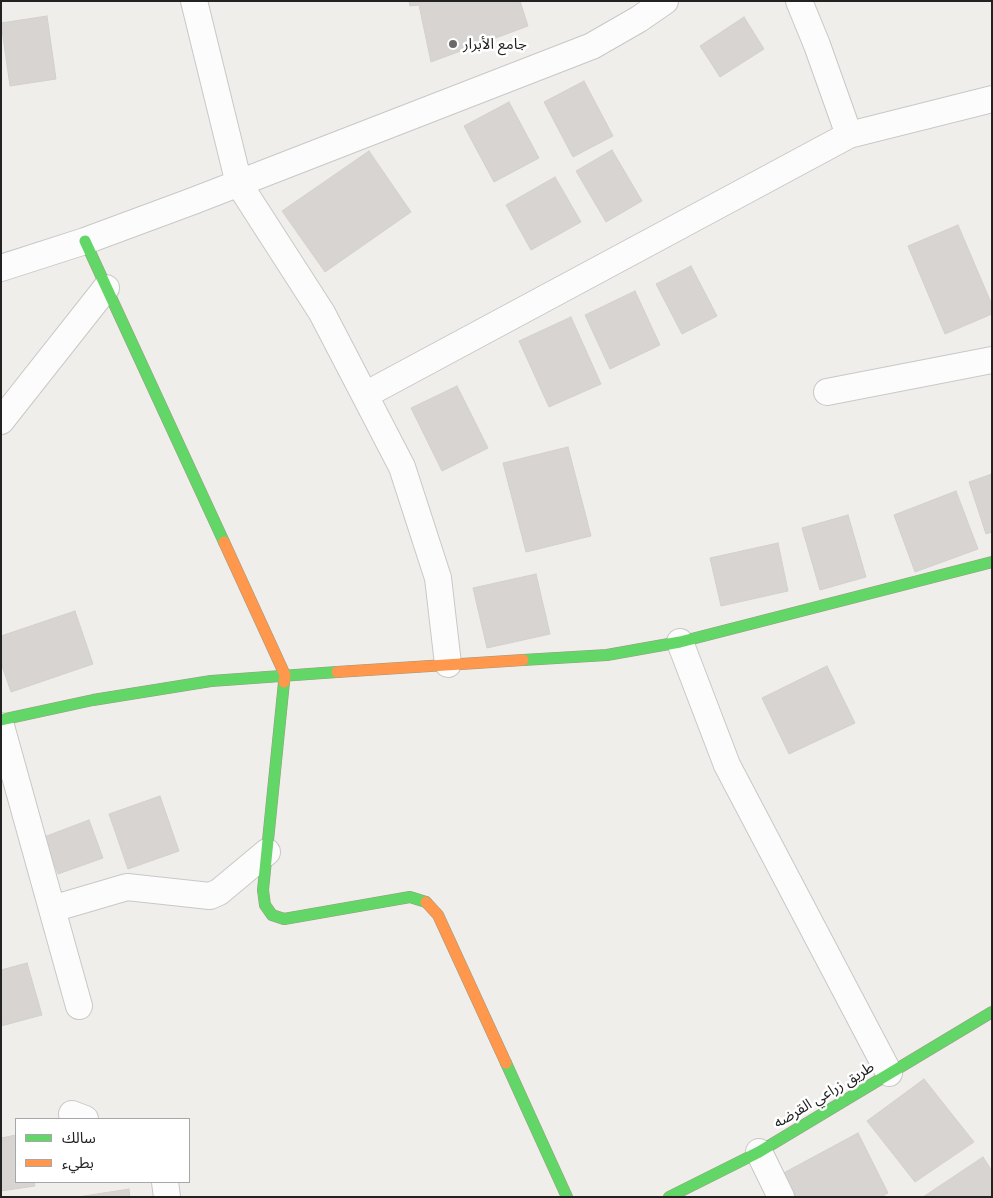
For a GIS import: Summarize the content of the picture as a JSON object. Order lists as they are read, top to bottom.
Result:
{
  "streets": {
    "street": ["طريق زراعي القرضه"]
  },
  "places": ["جامع الأبرار"],
  "legend": ["سالك", "بطيء"]
}
